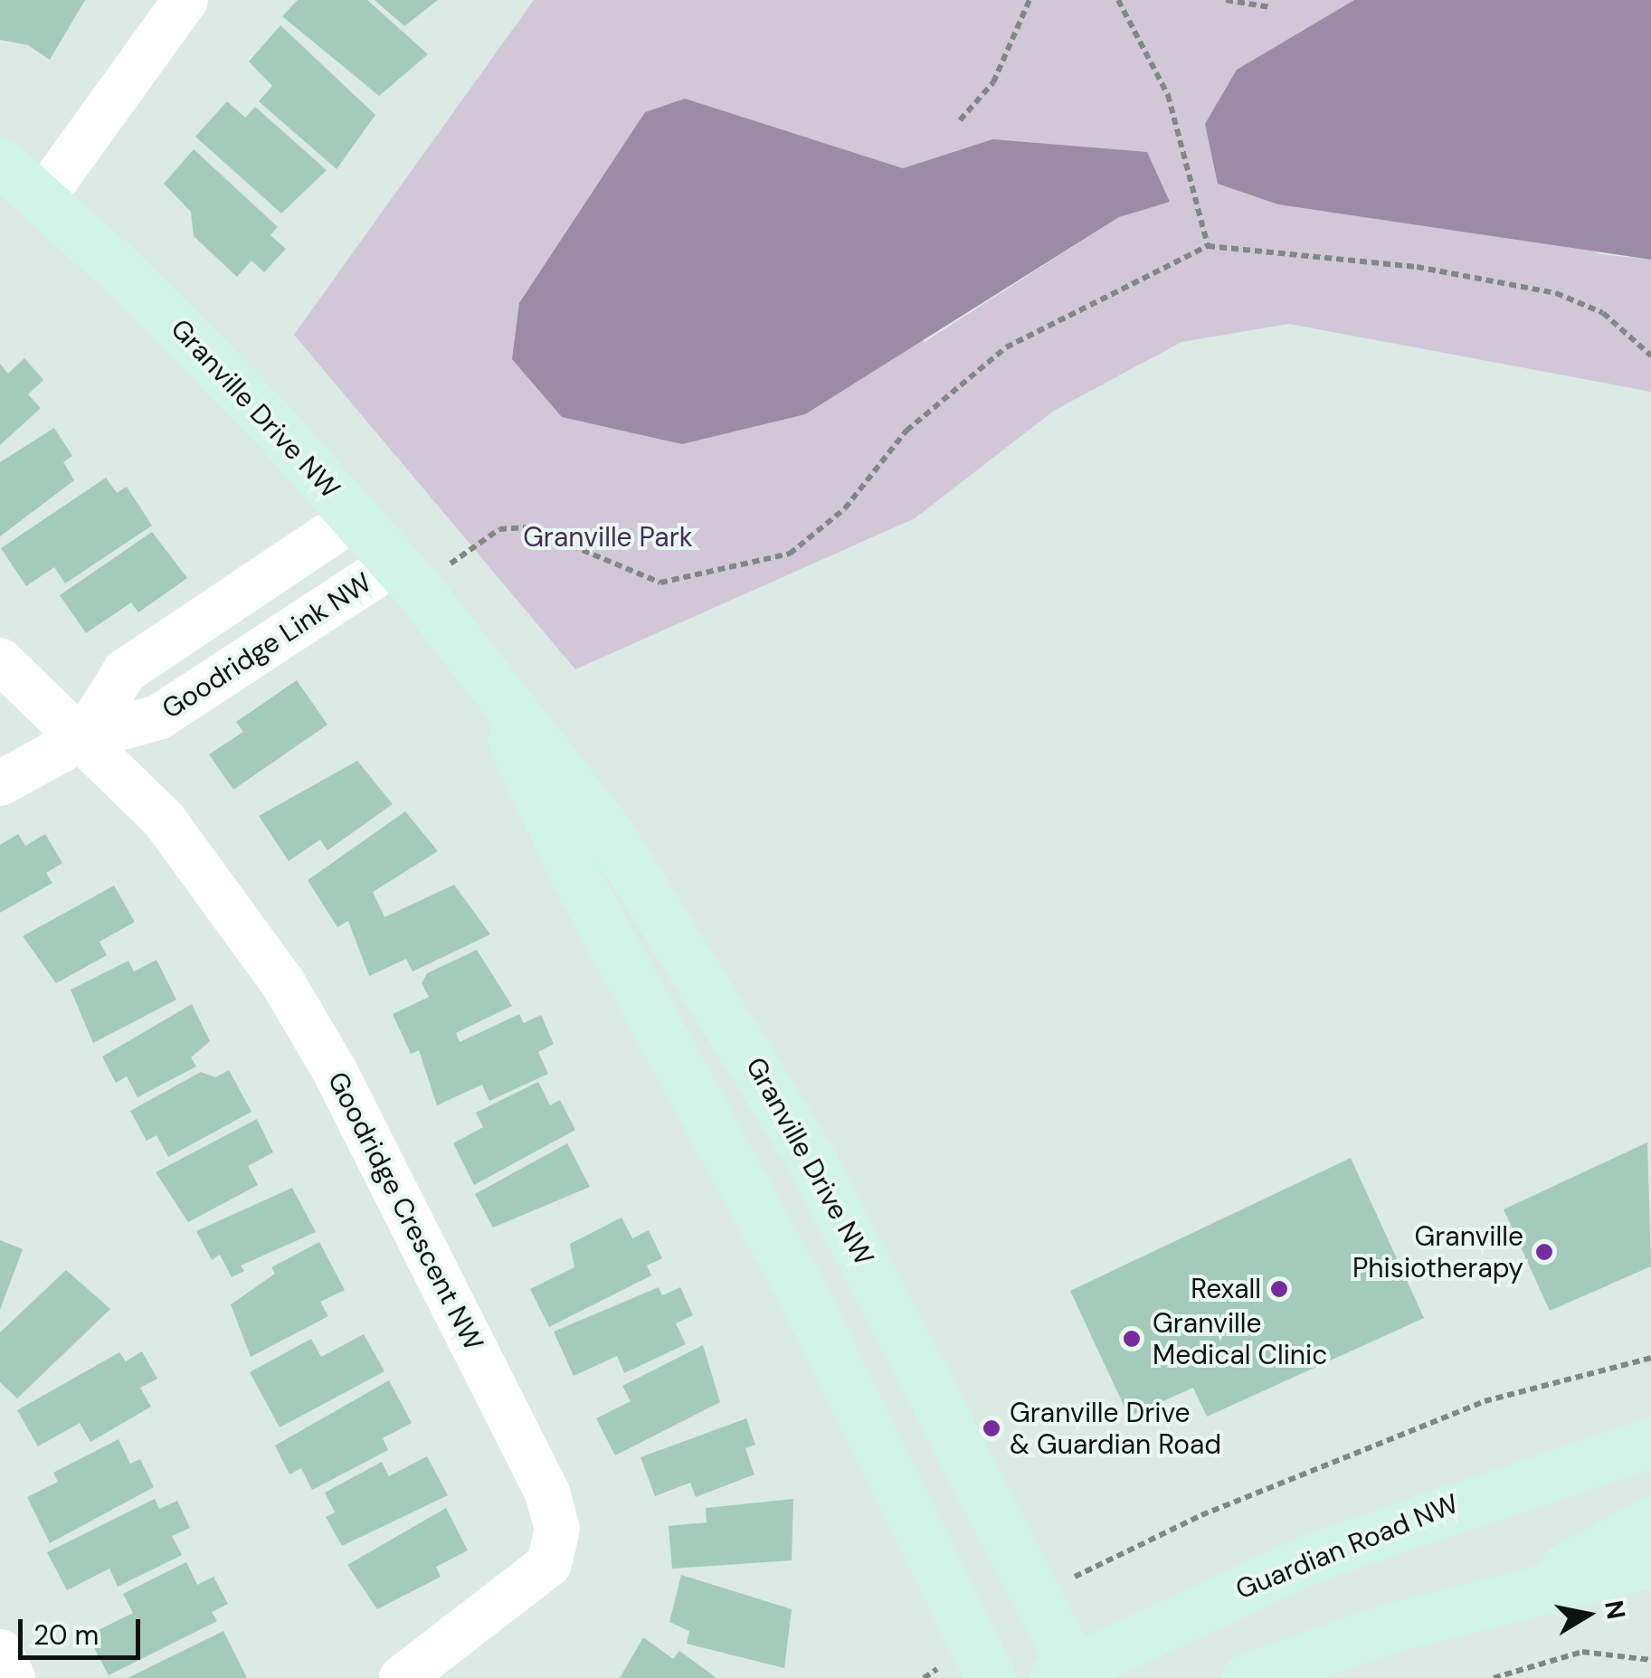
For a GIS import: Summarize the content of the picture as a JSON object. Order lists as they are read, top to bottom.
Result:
{
  "streets": {
    "street": [
      "Granville Drive NW",
      "Goodridge Link NW",
      "Goodridge Crescent NW",
      "Guardian Road NW"
    ]
  },
  "crossings": [
    ["Granville Drive NW", "Goodridge Link NW"],
    ["Granville Drive NW", "Guardian Road NW"],
    ["Goodridge Link NW", "Goodridge Crescent NW"]
  ],
  "parks": ["Granville Park"],
  "places": [
    "Granville Phisiotherapy",
    "Rexall",
    "Granville Medical Clinic",
    "Granville Drive & Guardian Road"
  ],
  "scale_bar": "20 m",
  "north": "right"
}
